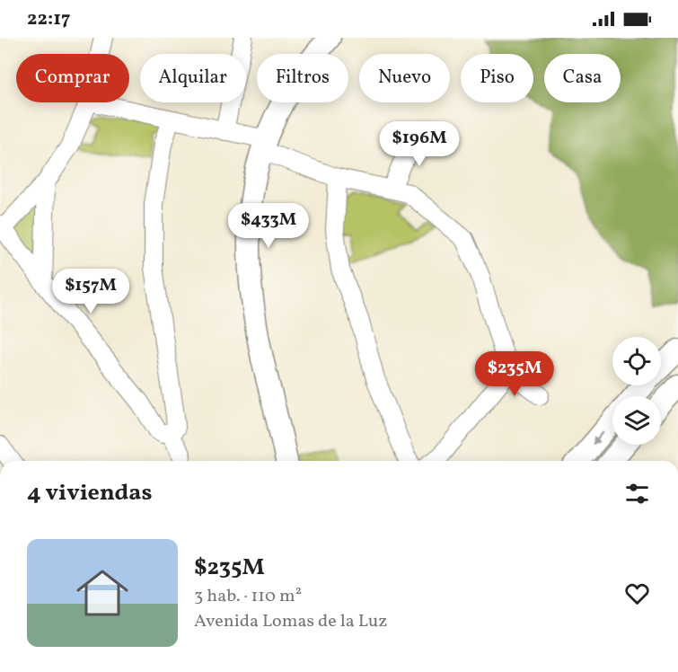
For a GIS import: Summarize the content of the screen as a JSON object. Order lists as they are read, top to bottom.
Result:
{
  "page": {
    "status": "22:17",
    "chip": [
      "Comprar",
      "Alquilar",
      "Filtros",
      "Nuevo",
      "Piso",
      "Casa"
    ],
    "price": [
      "$196M",
      "$433M",
      "$157M",
      "$235M"
    ],
    "heading": "4 viviendas",
    "list": [
      {
        "name": "$235M",
        "note": "3 hab. · 110 m² · Avenida Lomas de la Luz"
      }
    ]
  }
}
